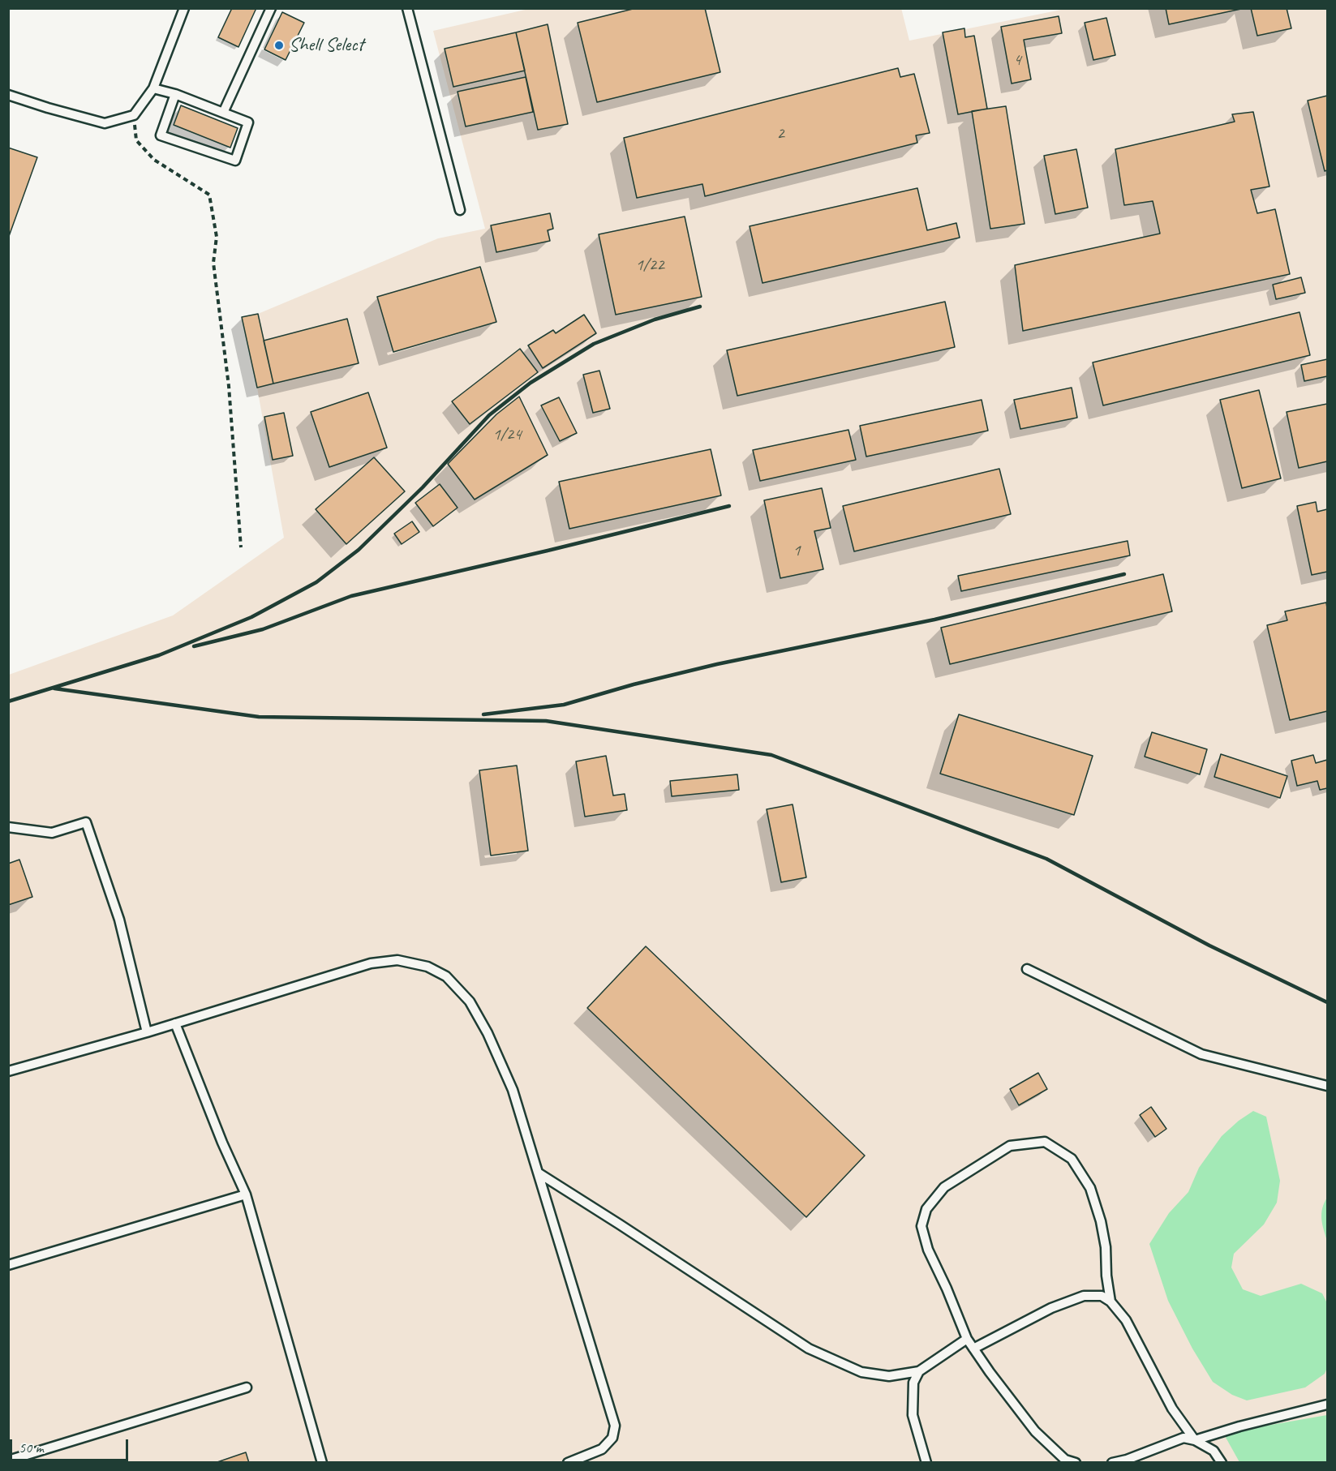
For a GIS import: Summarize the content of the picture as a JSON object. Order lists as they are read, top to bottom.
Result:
{
  "places": ["Shell Select"],
  "house_numbers": [
    "4",
    "2",
    "1/22",
    "1/24",
    "1"
  ],
  "scale_bar": "50 m"
}
